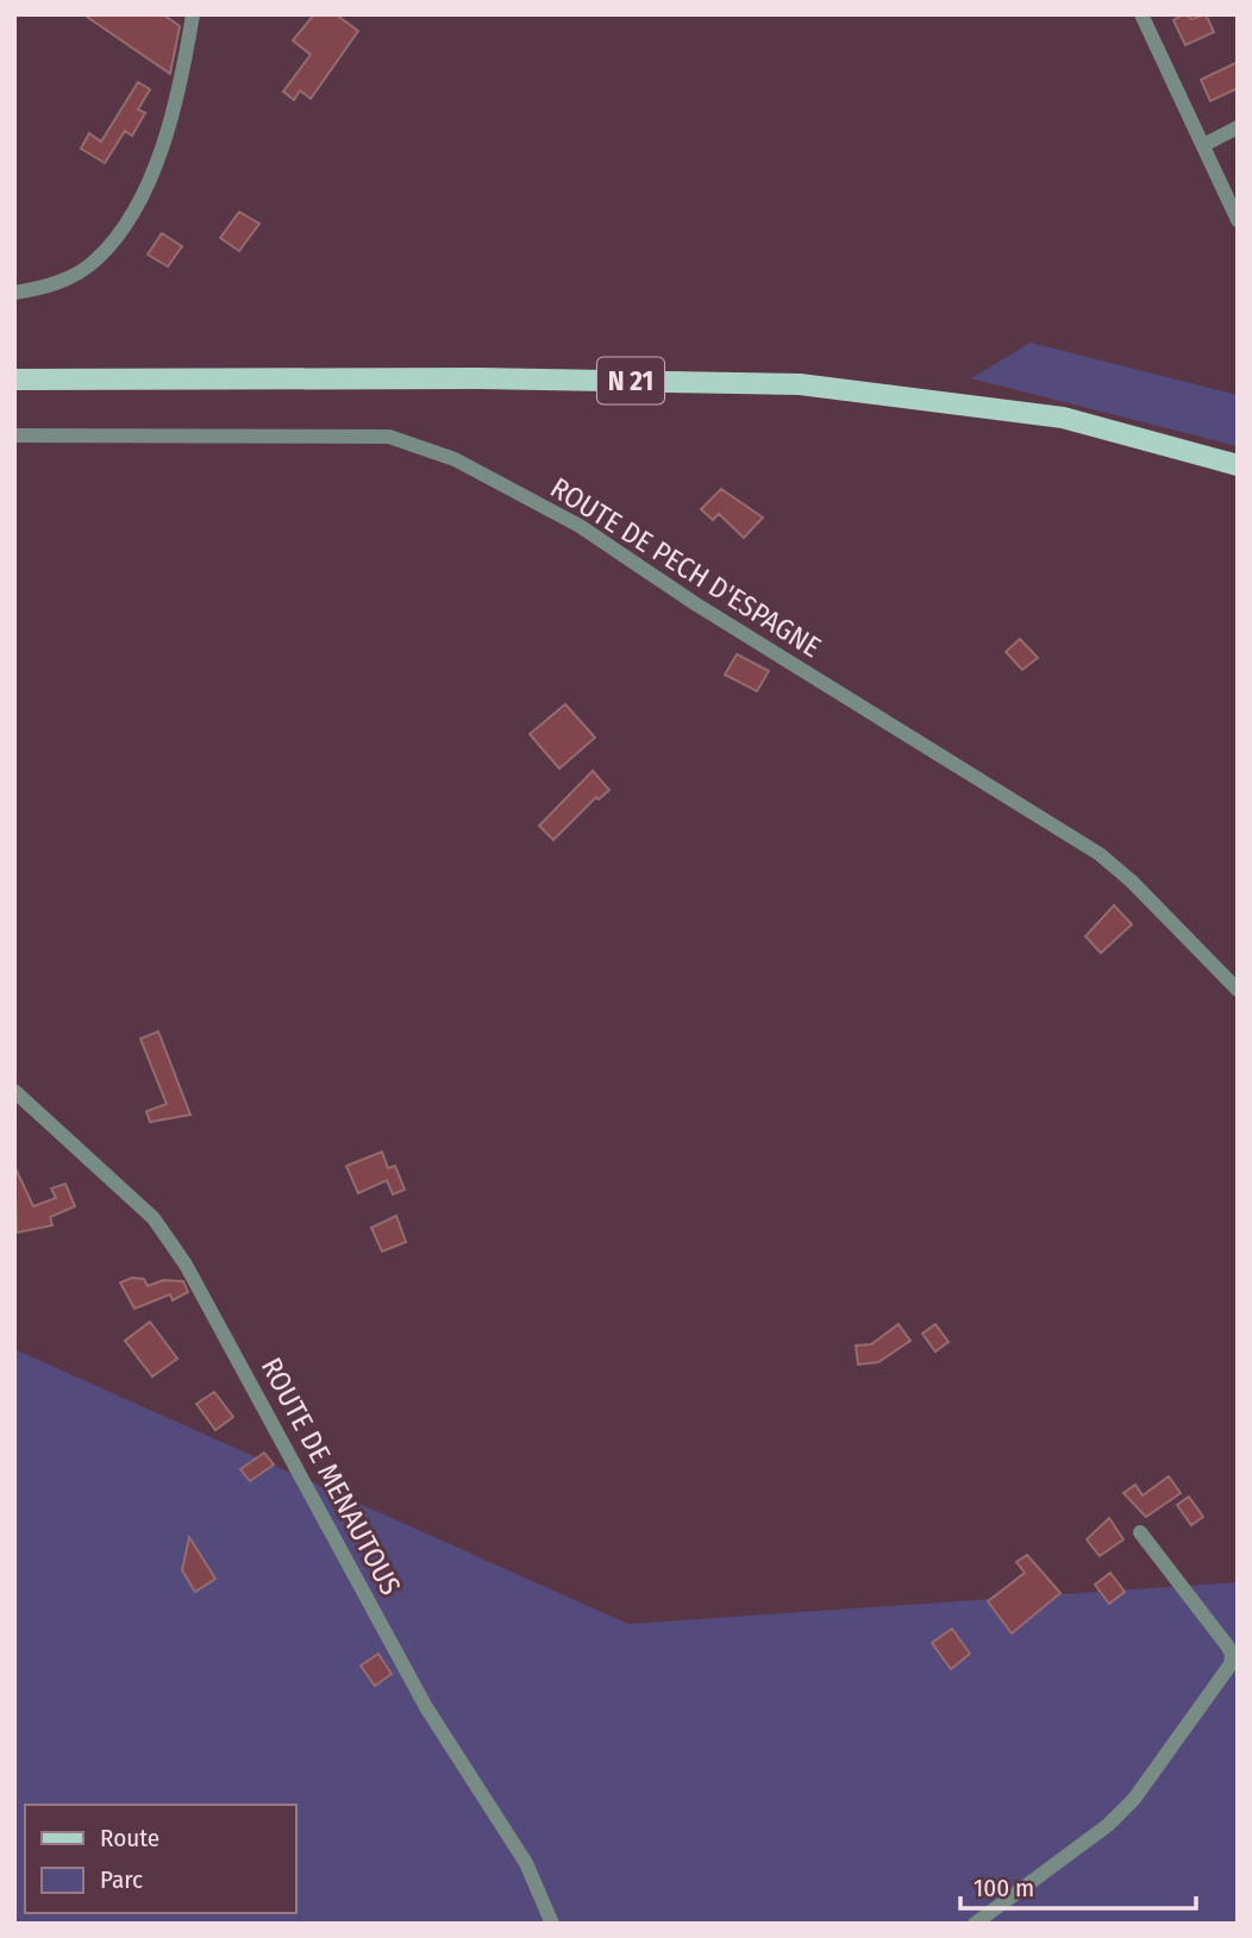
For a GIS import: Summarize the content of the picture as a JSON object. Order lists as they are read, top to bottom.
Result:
{
  "streets": {
    "main road": ["N 21"],
    "street": ["ROUTE DE PECH D'ESPAGNE", "ROUTE DE MENAUTOUS"]
  },
  "legend": ["Route", "Parc"],
  "scale_bar": "100 m"
}
